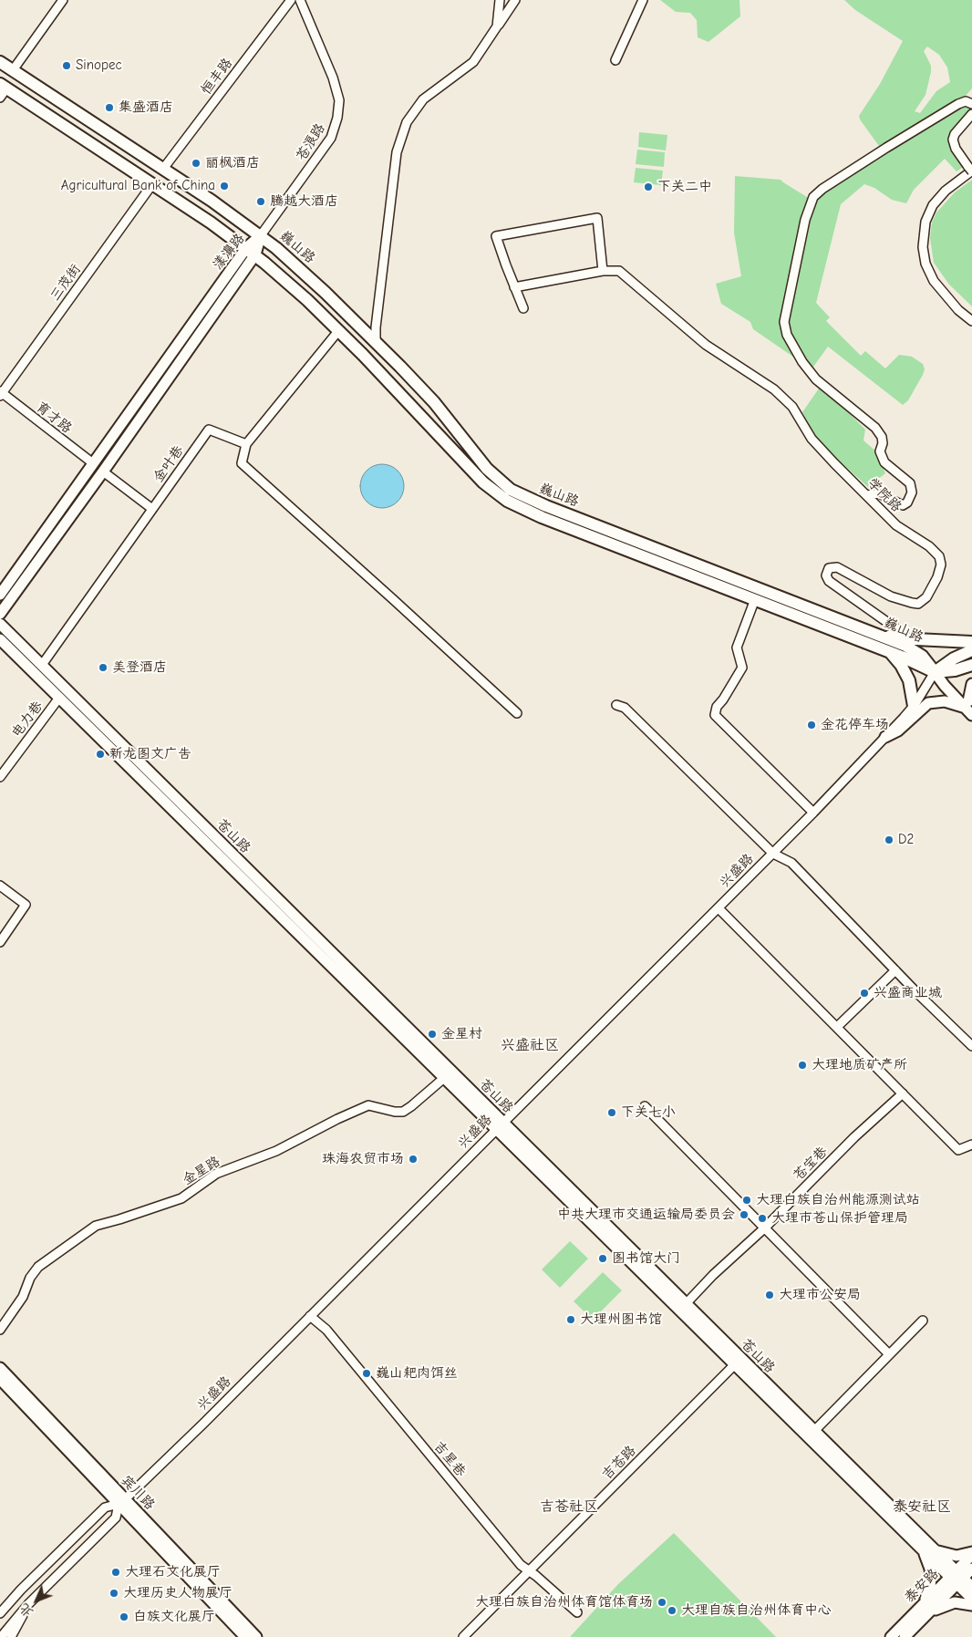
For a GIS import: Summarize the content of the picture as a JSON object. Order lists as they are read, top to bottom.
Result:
{
  "streets": {
    "highway": ["巍山路"],
    "main road": [
      "漾濞路",
      "苍山路",
      "宾川路",
      "泰安路"
    ],
    "street": [
      "恒丰路",
      "苍浪路",
      "三茂街",
      "育才路",
      "金叶巷",
      "学院路",
      "电力巷",
      "兴盛路",
      "苍宝巷",
      "金星路",
      "吉星巷",
      "吉苍路"
    ]
  },
  "crossings": [
    ["恒丰路", "巍山路"],
    ["苍浪路", "巍山路"],
    ["苍浪路", "漾濞路"],
    ["巍山路", "漾濞路"],
    ["巍山路", "三茂街"],
    ["巍山路", "兴盛路"],
    ["漾濞路", "育才路"],
    ["三茂街", "育才路"],
    ["金叶巷", "苍山路"],
    ["电力巷", "苍山路"],
    ["苍山路", "兴盛路"],
    ["苍山路", "苍宝巷"],
    ["苍山路", "金星路"],
    ["苍山路", "吉苍路"],
    ["苍山路", "泰安路"],
    ["兴盛路", "吉星巷"],
    ["兴盛路", "宾川路"],
    ["吉星巷", "吉苍路"]
  ],
  "districts": ["兴盛社区", "吉苍社区", "泰安社区"],
  "places": [
    "Sinopec",
    "集盛酒店",
    "丽枫酒店",
    "Agricultural Bank of China",
    "下关二中",
    "腾越大酒店",
    "美登酒店",
    "金花停车场",
    "新龙图文广告",
    "D2",
    "兴盛商业城",
    "金星村",
    "大理地质矿产所",
    "下关七小",
    "珠海农贸市场",
    "大理白族自治州能源测试站",
    "中共大理市交通运输局委员会",
    "大理市苍山保护管理局",
    "图书馆大门",
    "大理市公安局",
    "大理州图书馆",
    "巍山耙肉饵丝",
    "大理石文化展厅",
    "大理历史人物展厅",
    "大理白族自治州体育馆体育场",
    "大理自族自治州体育中心",
    "白族文化展厅"
  ],
  "north": "bottom left"
}
